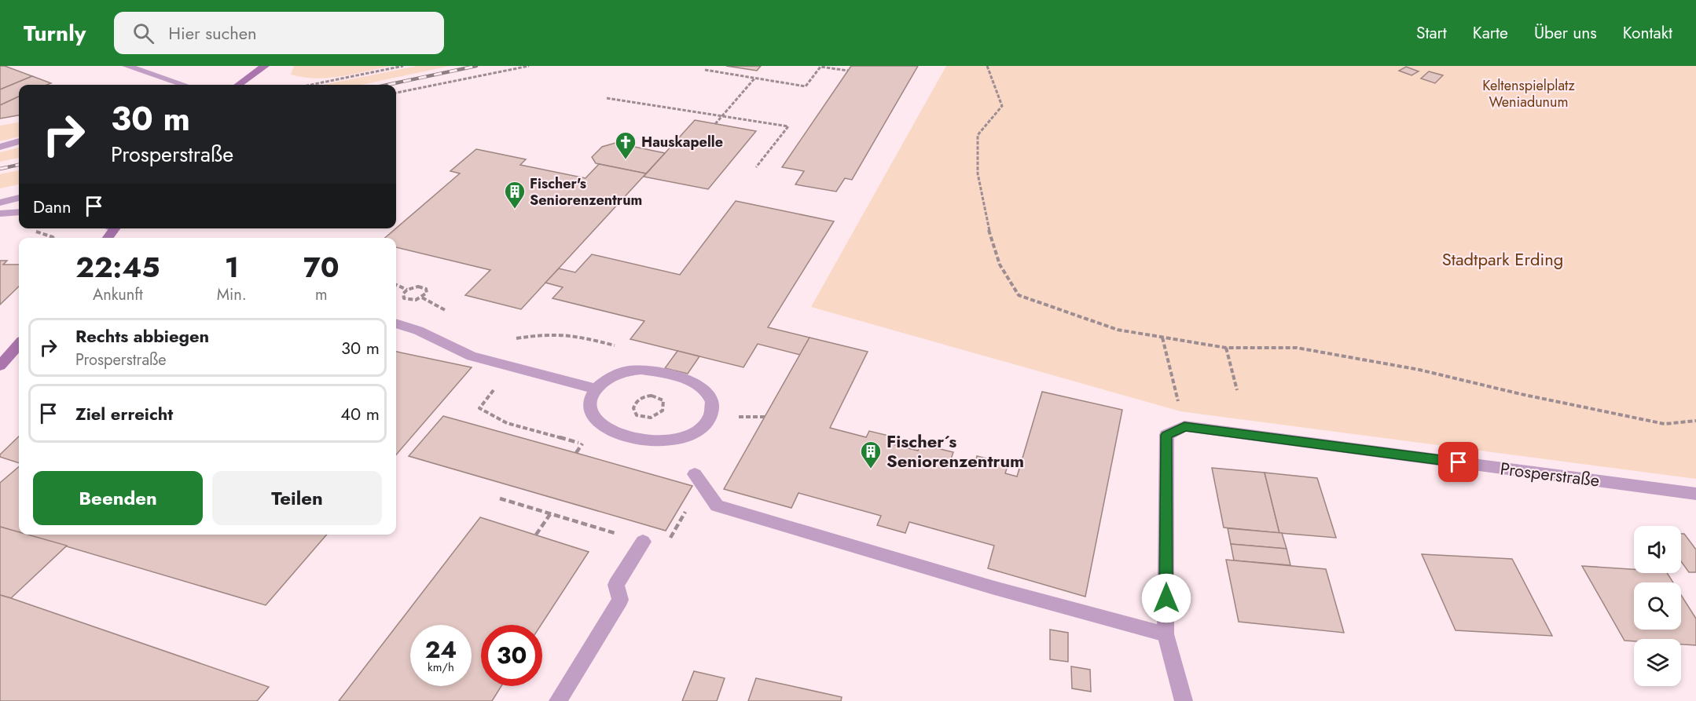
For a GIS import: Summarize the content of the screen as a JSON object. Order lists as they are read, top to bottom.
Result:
{
  "streets": {
    "street": ["Prosperstraße"]
  },
  "parks": ["Keltenspielplatz Weniadunum", "Stadtpark Erding"],
  "places": {
    "church": ["Hauskapelle"],
    "building": ["Fischer's Seniorenzentrum", "Fischer´s Seniorenzentrum"]
  },
  "page": {
    "header": "Turnly",
    "search": "Hier suchen",
    "nav": [
      "Start",
      "Karte",
      "Über uns",
      "Kontakt"
    ],
    "turn": ["30 m", "Prosperstraße"],
    "then": "Dann",
    "eta": [
      "22:45",
      "Ankunft",
      "1",
      "Min.",
      "70",
      "m"
    ],
    "list": [
      {
        "name": "Rechts abbiegen",
        "note": "Prosperstraße",
        "value": "30 m"
      },
      {
        "name": "Ziel erreicht",
        "value": "40 m"
      }
    ],
    "buttons": ["Beenden", "Teilen"],
    "speed": "24 km/h",
    "limit": "30"
  }
}
